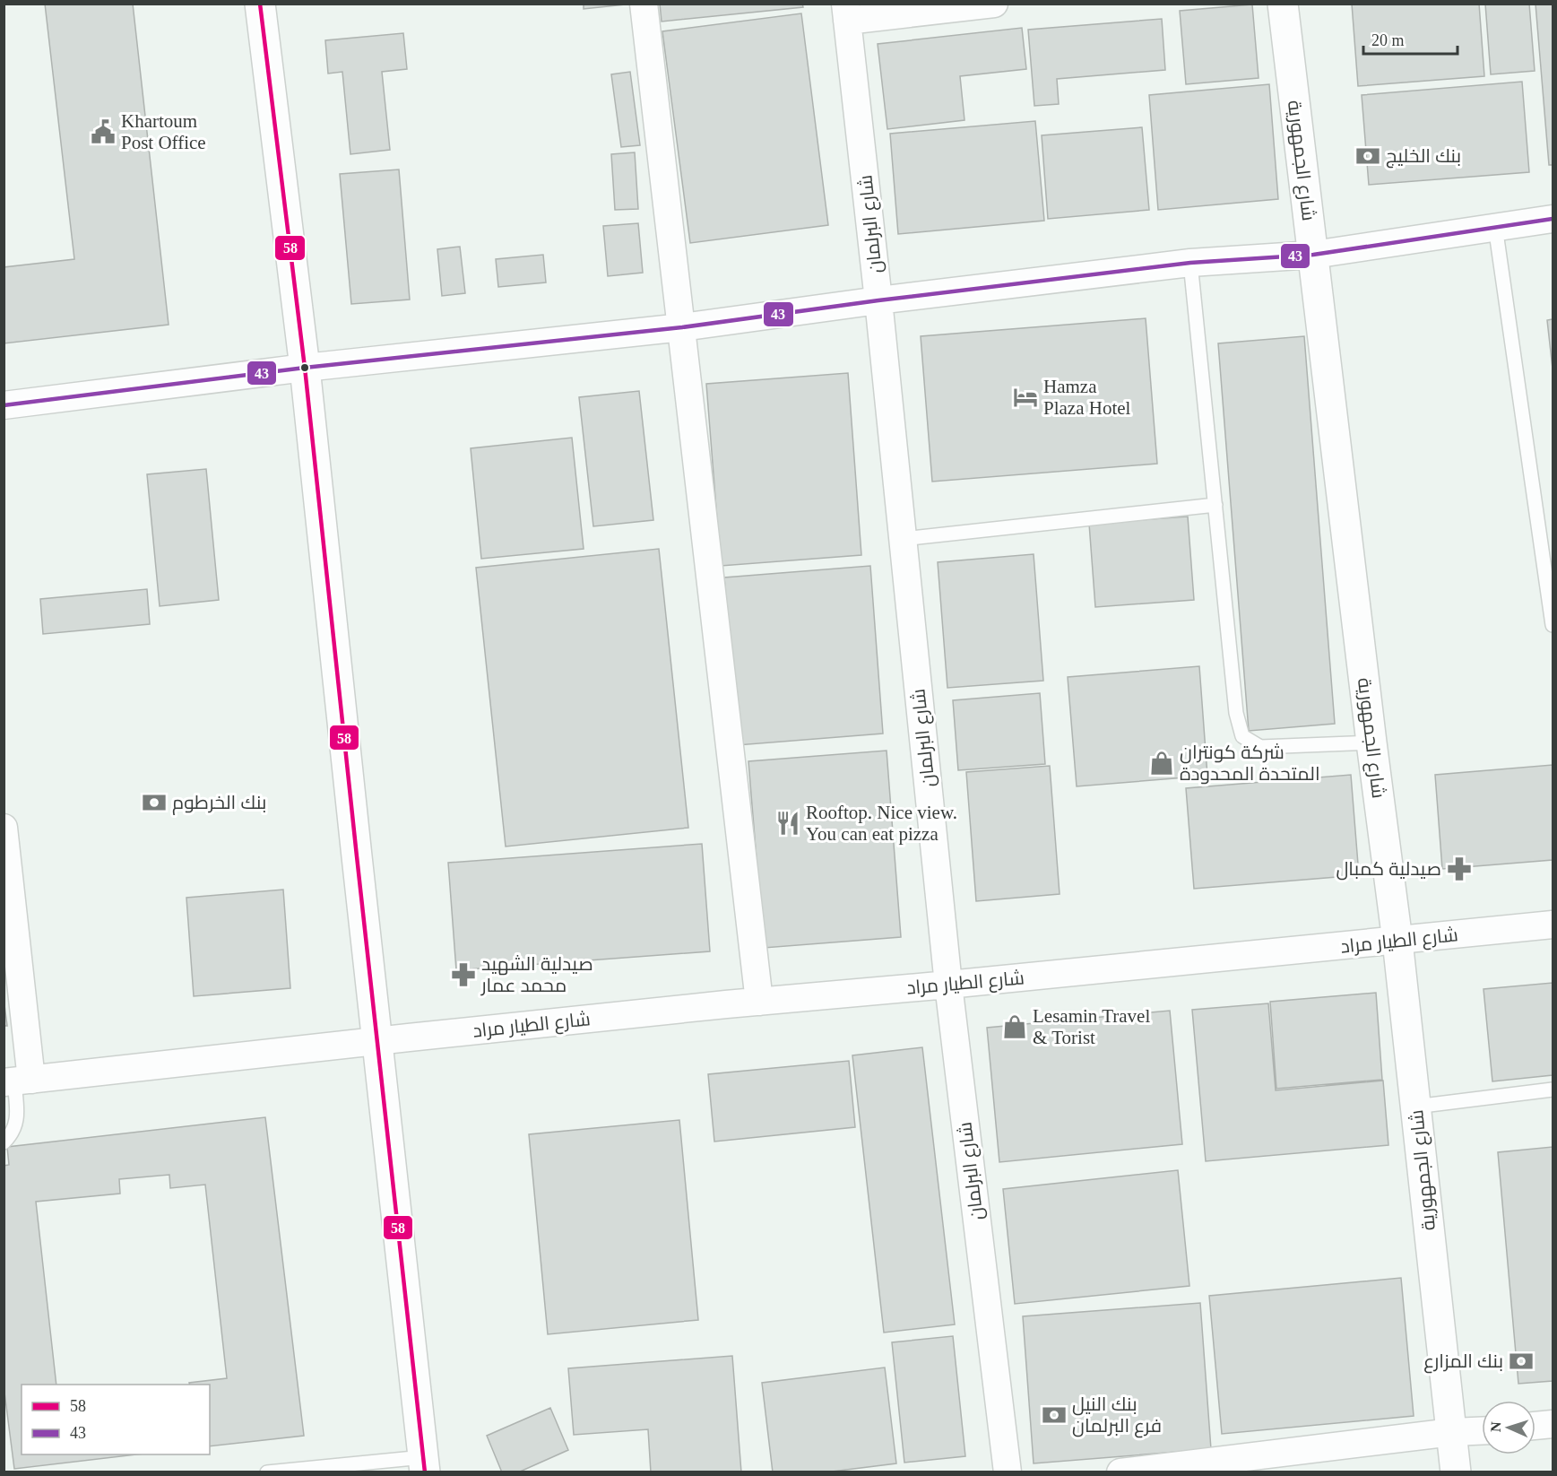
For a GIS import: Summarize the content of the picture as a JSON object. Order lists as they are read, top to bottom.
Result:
{
  "streets": {
    "main road": ["شارع الجمهورية"],
    "street": ["شارع البرلمان", "شارع الطيار مراد"]
  },
  "crossings": [
    ["شارع الجمهورية", "شارع الطيار مراد"],
    ["شارع البرلمان", "شارع الطيار مراد"]
  ],
  "places": {
    "public building": ["Khartoum Post Office"],
    "bank": [
      "بنك الخليج",
      "بنك الخرطوم",
      "بنك المزارع",
      "بنك النيل فرع البرلمان"
    ],
    "hotel": ["Hamza Plaza Hotel"],
    "shop": ["شركة كونتران المتحدة المحدودة", "Lesamin Travel & Torist"],
    "restaurant": ["Rooftop. Nice view. You can eat pizza"],
    "pharmacy": ["صيدلية كمبال", "صيدلية الشهيد محمد عمار"]
  },
  "lines": ["transit line 58", "transit line 43"],
  "legend": ["58", "43"],
  "scale_bar": "20 m",
  "north": "left"
}
